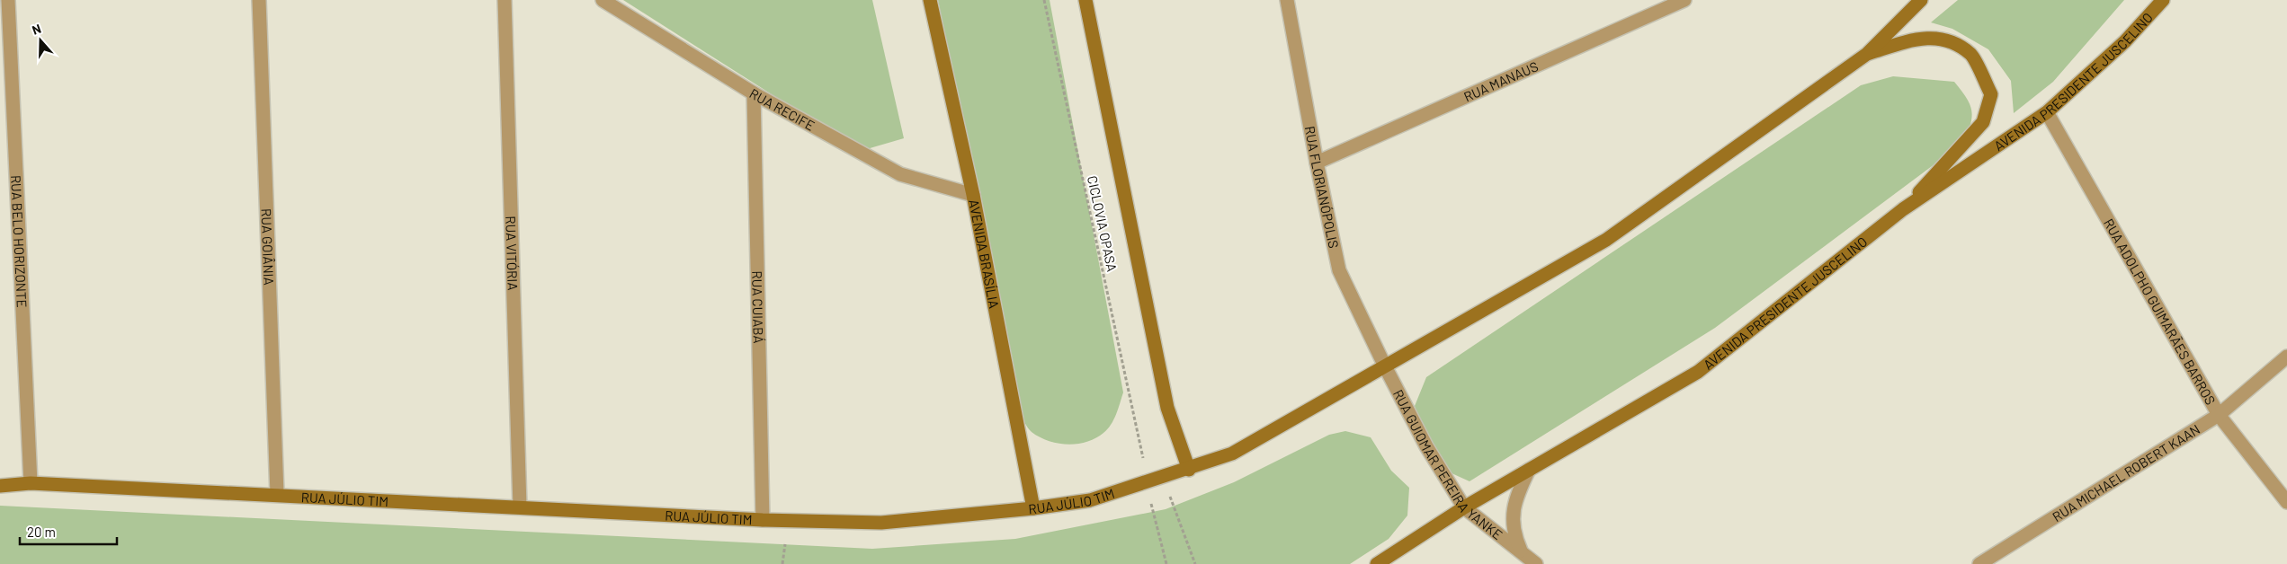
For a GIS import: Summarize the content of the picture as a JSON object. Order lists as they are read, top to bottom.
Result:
{
  "streets": {
    "main road": ["AVENIDA PRESIDENTE JUSCELINO", "AVENIDA BRASÍLIA", "RUA JÚLIO TIM"],
    "street": [
      "RUA MANAUS",
      "RUA RECIFE",
      "RUA FLORIANÓPOLIS",
      "RUA BELO HORIZONTE",
      "RUA GOIÂNIA",
      "RUA VITÓRIA",
      "RUA CUIABÁ",
      "RUA ADOLPHO GUIMARÃES BARROS",
      "RUA GUIOMAR PEREIRA YANKE",
      "RUA MICHAEL ROBERT KAAN"
    ],
    "path": ["CICLOVIA OPASA"]
  },
  "crossings": [
    ["AVENIDA PRESIDENTE JUSCELINO", "RUA ADOLPHO GUIMARÃES BARROS"],
    ["AVENIDA PRESIDENTE JUSCELINO", "RUA GUIOMAR PEREIRA YANKE"],
    ["RUA MANAUS", "RUA FLORIANÓPOLIS"],
    ["RUA RECIFE", "AVENIDA BRASÍLIA"],
    ["RUA RECIFE", "RUA CUIABÁ"],
    ["RUA FLORIANÓPOLIS", "RUA GUIOMAR PEREIRA YANKE"],
    ["RUA FLORIANÓPOLIS", "RUA JÚLIO TIM"],
    ["RUA BELO HORIZONTE", "RUA JÚLIO TIM"],
    ["RUA GOIÂNIA", "RUA JÚLIO TIM"],
    ["RUA VITÓRIA", "RUA JÚLIO TIM"],
    ["AVENIDA BRASÍLIA", "RUA JÚLIO TIM"],
    ["RUA CUIABÁ", "RUA JÚLIO TIM"],
    ["RUA ADOLPHO GUIMARÃES BARROS", "RUA MICHAEL ROBERT KAAN"],
    ["RUA GUIOMAR PEREIRA YANKE", "RUA JÚLIO TIM"]
  ],
  "scale_bar": "20 m",
  "north": "top"
}
